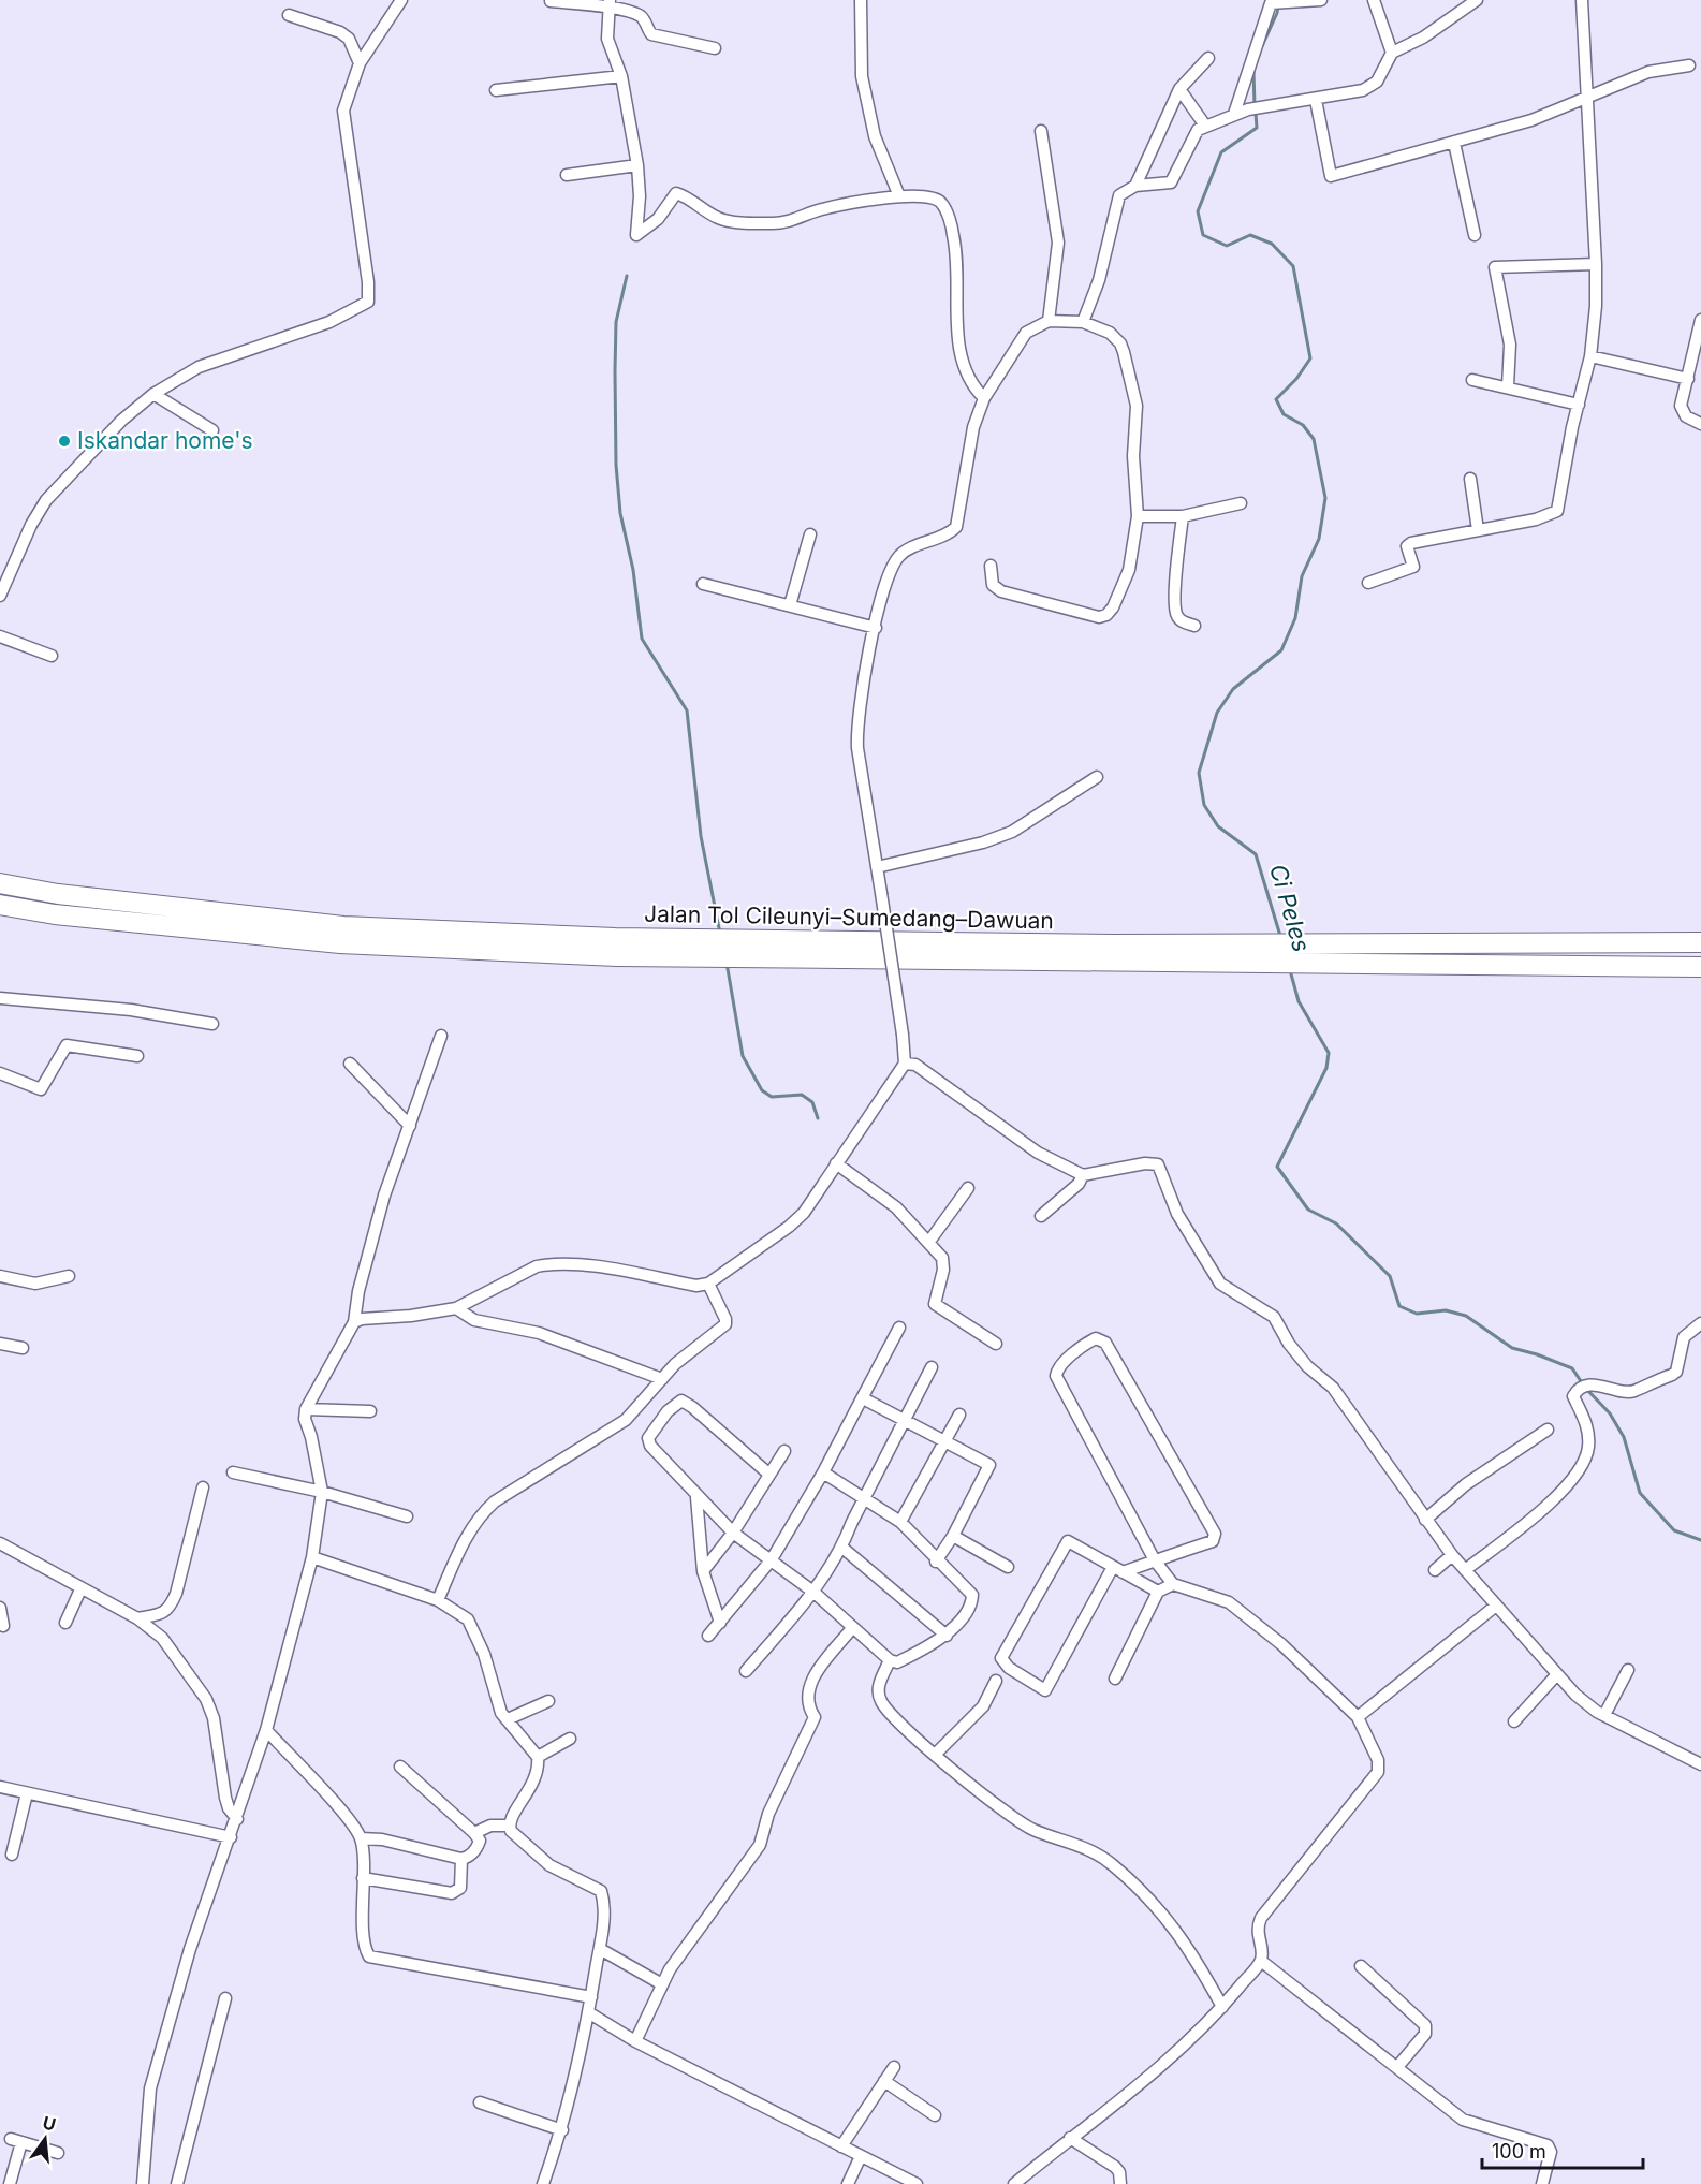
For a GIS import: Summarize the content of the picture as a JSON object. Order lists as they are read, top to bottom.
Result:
{
  "streets": {
    "highway": ["Jalan Tol Cileunyi–Sumedang–Dawuan"]
  },
  "water": ["Ci Peles"],
  "places": ["Iskandar home's"],
  "scale_bar": "100 m",
  "north": "top"
}
